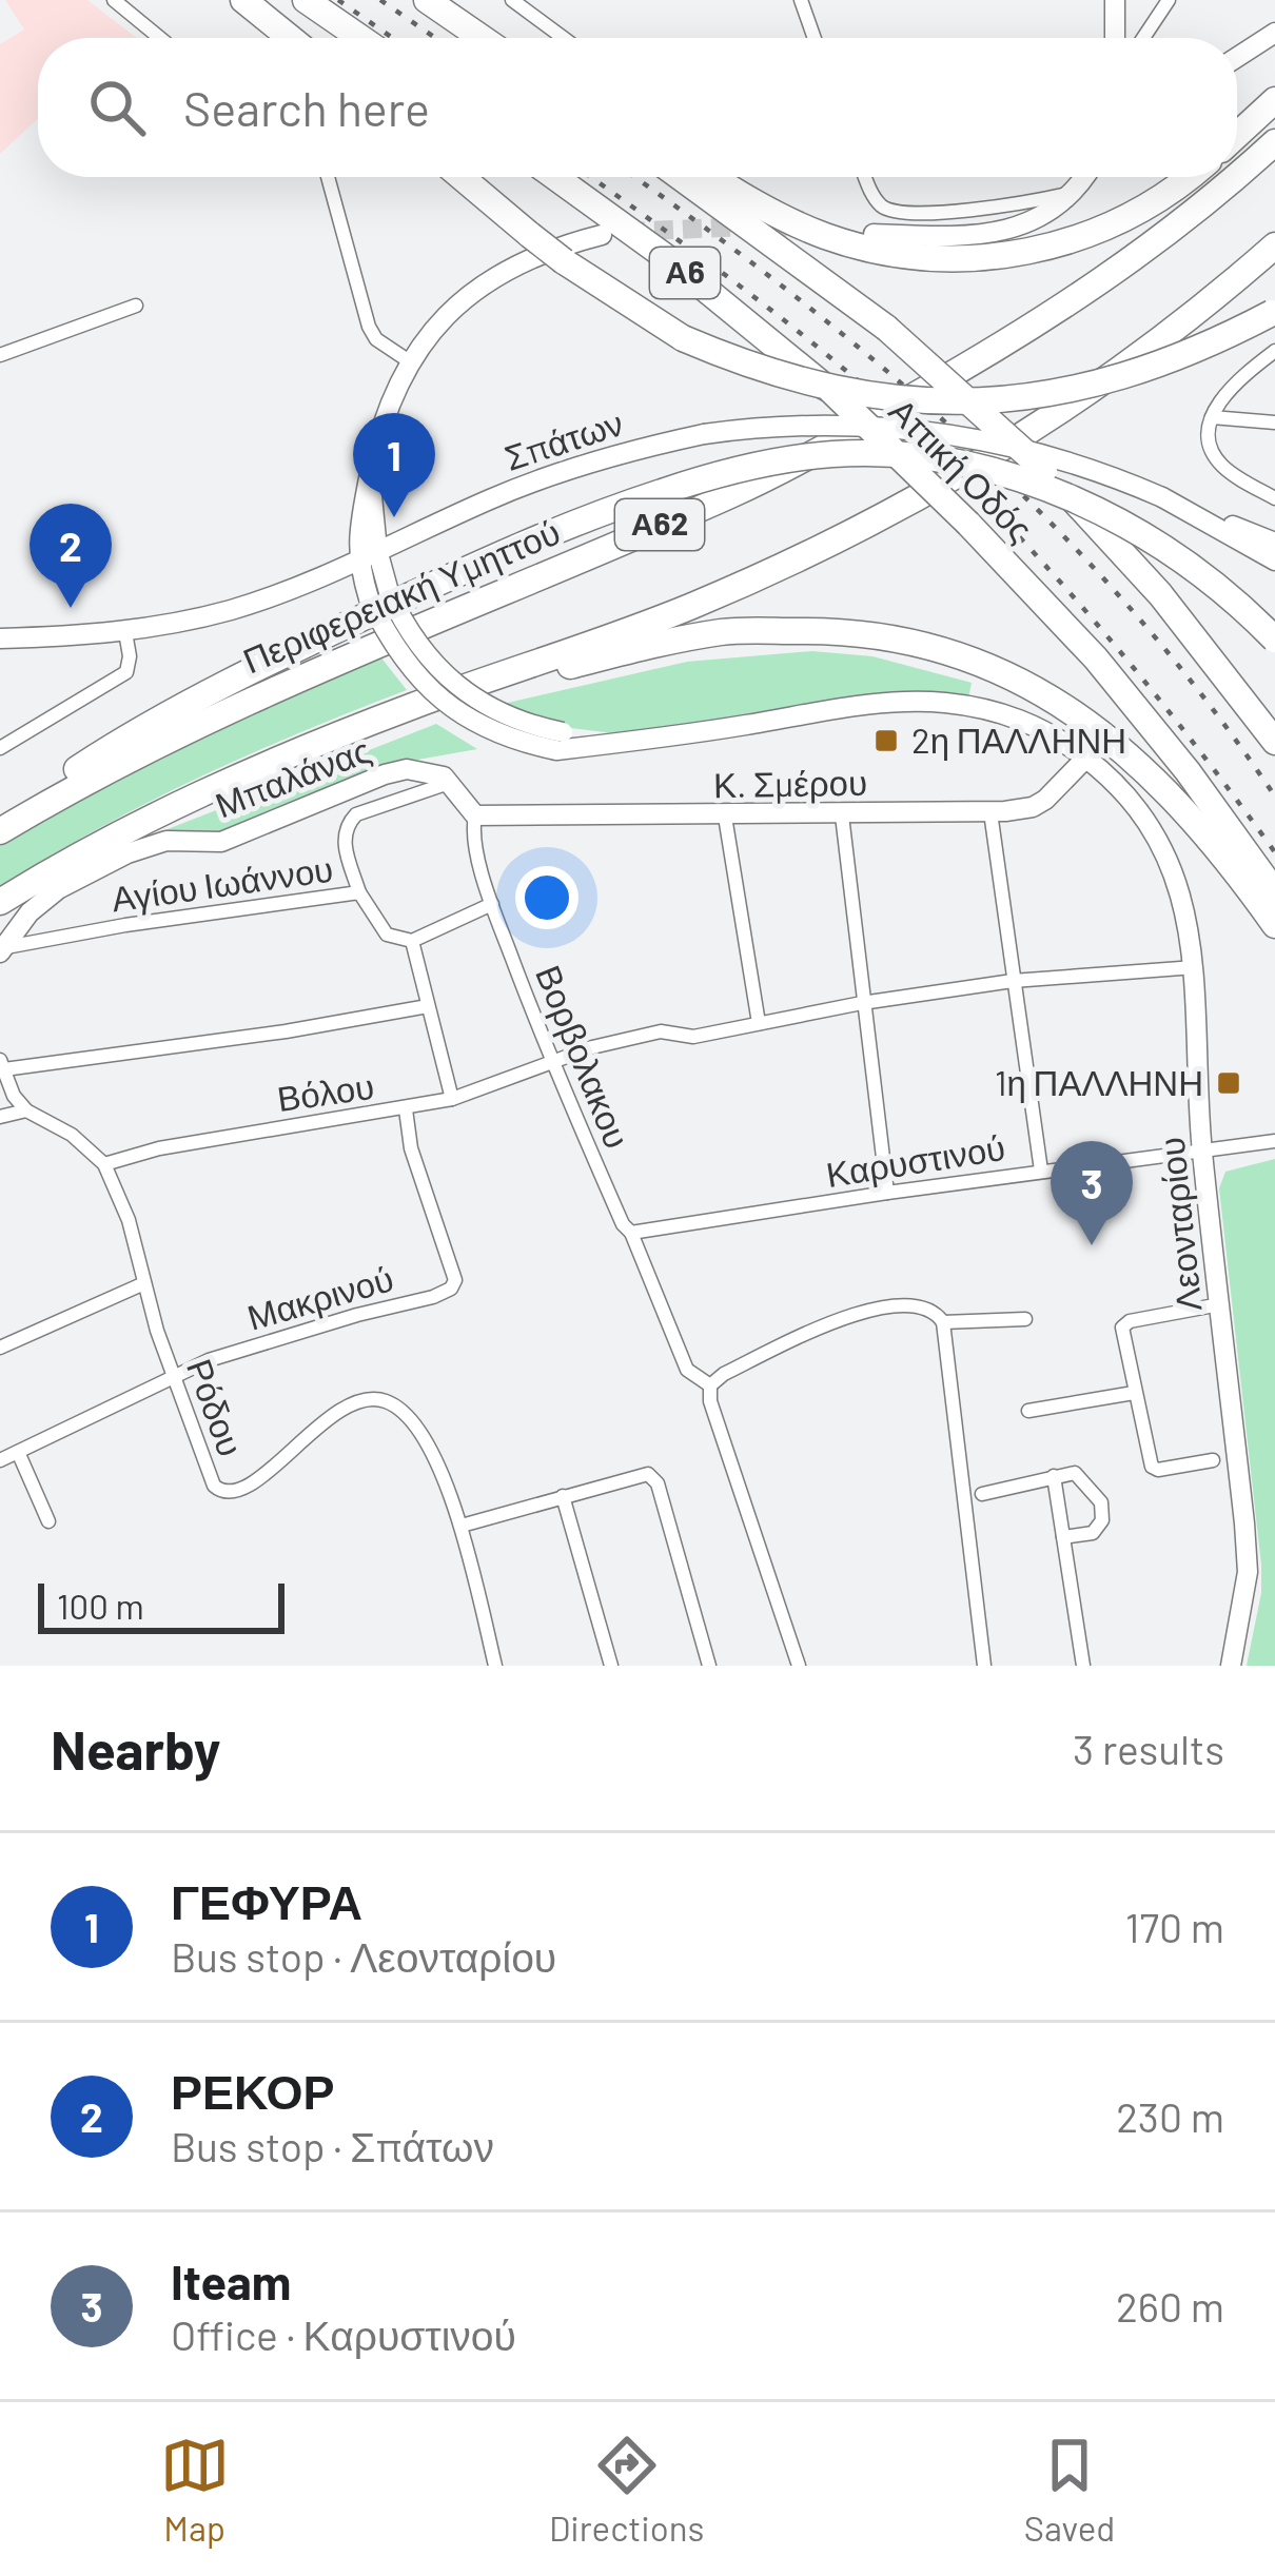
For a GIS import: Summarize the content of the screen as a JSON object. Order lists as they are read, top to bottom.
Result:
{
  "streets": {
    "highway": [
      "Α6",
      "Αττική Οδός",
      "Α62",
      "Περιφερειακή Υμηττού"
    ],
    "street": [
      "Σπάτων",
      "Μπαλάνας",
      "Κ. Σμέρου",
      "Αγίου Ιωάννου",
      "Βορβολακου",
      "Βόλου",
      "Καρυστινού",
      "Λεονταρίου",
      "Μακρινού",
      "Ρόδου"
    ]
  },
  "crossings": [
    ["Σπάτων", "Λεονταρίου"],
    ["Μπαλάνας", "Κ. Σμέρου"],
    ["Μπαλάνας", "Αγίου Ιωάννου"],
    ["Μπαλάνας", "Βορβολακου"],
    ["Κ. Σμέρου", "Αγίου Ιωάννου"],
    ["Κ. Σμέρου", "Βορβολακου"],
    ["Κ. Σμέρου", "Λεονταρίου"],
    ["Αγίου Ιωάννου", "Βορβολακου"],
    ["Βορβολακου", "Βόλου"],
    ["Βορβολακου", "Καρυστινού"],
    ["Βόλου", "Λεονταρίου"],
    ["Βόλου", "Μακρινού"],
    ["Βόλου", "Ρόδου"],
    ["Καρυστινού", "Λεονταρίου"],
    ["Μακρινού", "Ρόδου"]
  ],
  "places": {
    "transit": ["2η ΠΑΛΛΗΝΗ", "1η ΠΑΛΛΗΝΗ"]
  },
  "scale_bar": "100 m",
  "page": {
    "search": "Search here",
    "pins": ["1", "2", "3"],
    "scale": "100 m",
    "heading": ["Nearby", "3 results"],
    "list": [
      {
        "mark": "1",
        "name": "ΓΕΦΥΡΑ",
        "note": "Bus stop · Λεονταρίου",
        "value": "170 m"
      },
      {
        "mark": "2",
        "name": "ΡΕΚΟΡ",
        "note": "Bus stop · Σπάτων",
        "value": "230 m"
      },
      {
        "mark": "3",
        "name": "Iteam",
        "note": "Office · Καρυστινού",
        "value": "260 m"
      }
    ],
    "nav": ["Map", "Directions", "Saved"]
  }
}
